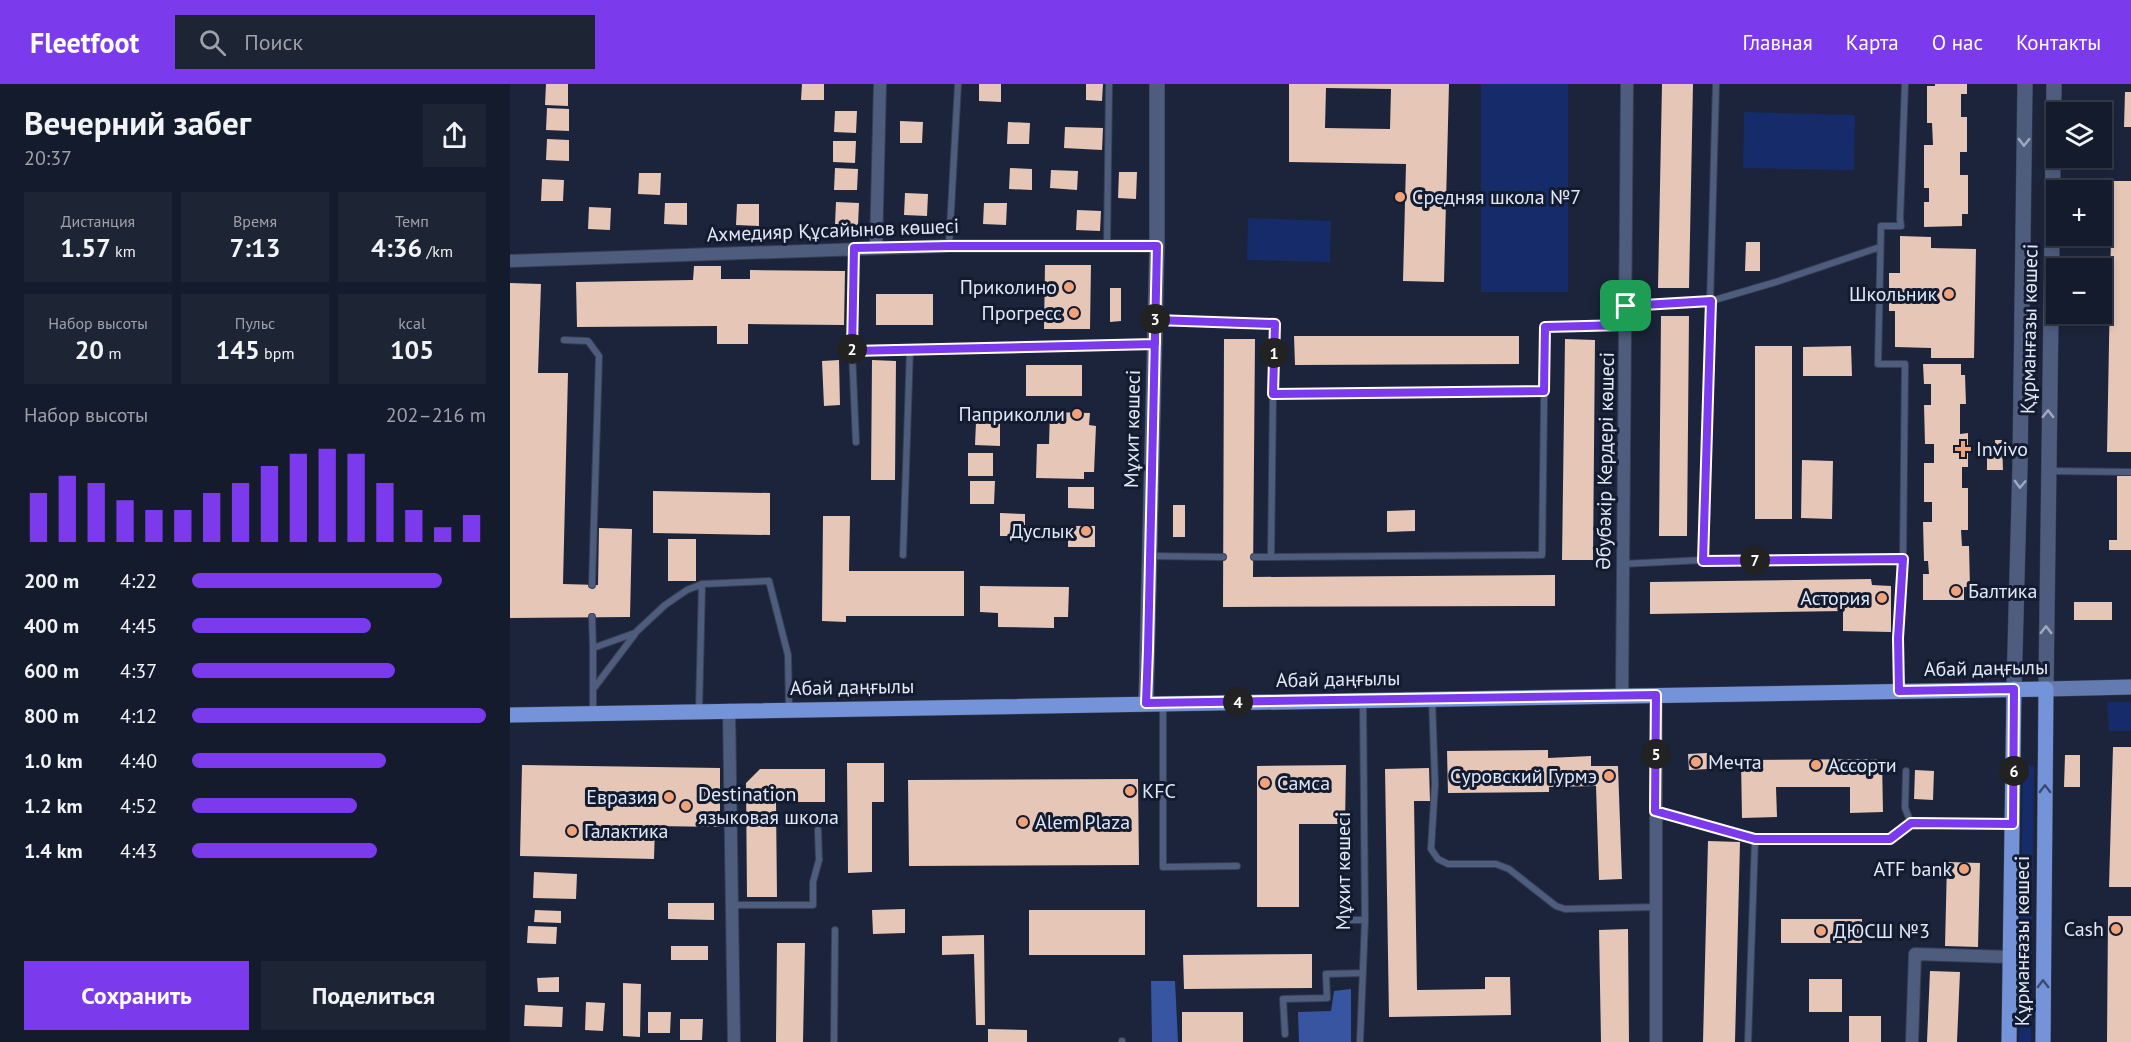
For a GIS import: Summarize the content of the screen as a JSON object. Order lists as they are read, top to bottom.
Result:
{
  "streets": {
    "main road": ["Құрманғазы көшесі", "Абай даңғылы"],
    "street": ["Ахмедияр Құсайынов көшесі", "Мұхит көшесі", "Әбубәкір Кердері көшесі"]
  },
  "crossings": [
    ["Ахмедияр Құсайынов көшесі", "Мұхит көшесі"],
    ["Құрманғазы көшесі", "Абай даңғылы"],
    ["Мұхит көшесі", "Абай даңғылы"],
    ["Әбубәкір Кердері көшесі", "Абай даңғылы"]
  ],
  "places": {
    "other": [
      "Средняя школа №7",
      "Приколино",
      "Школьник",
      "Прогресс",
      "Паприколли",
      "Дуслык",
      "Балтика",
      "Астория",
      "Мечта",
      "Ассорти",
      "Суровский Гурмэ",
      "Самса",
      "KFC",
      "Евразия",
      "Destination языковая школа",
      "Alem Plaza",
      "Галактика",
      "ATF bank",
      "Cash",
      "ДЮСШ №3"
    ],
    "health": ["Invivo"]
  },
  "page": {
    "header": "Fleetfoot",
    "search": "Поиск",
    "nav": [
      "Главная",
      "Карта",
      "О нас",
      "Контакты"
    ],
    "heading": ["Вечерний забег", "20:37"],
    "map_buttons": ["+", "−"],
    "stats": [
      ["Дистанция", "1.57 km"],
      ["Время", "7:13"],
      ["Темп", "4:36 /km"],
      ["Набор высоты", "20 m"],
      ["Пульс", "145 bpm"],
      ["kcal", "105"]
    ],
    "pins": [
      "3",
      "2",
      "1",
      "7",
      "4",
      "5",
      "6"
    ],
    "chart": ["Набор высоты", "202–216 m"],
    "list": [
      {
        "name": "200 m",
        "note": "4:22"
      },
      {
        "name": "400 m",
        "note": "4:45"
      },
      {
        "name": "600 m",
        "note": "4:37"
      },
      {
        "name": "800 m",
        "note": "4:12"
      },
      {
        "name": "1.0 km",
        "note": "4:40"
      },
      {
        "name": "1.2 km",
        "note": "4:52"
      },
      {
        "name": "1.4 km",
        "note": "4:43"
      }
    ],
    "buttons": ["Сохранить", "Поделиться"]
  }
}
